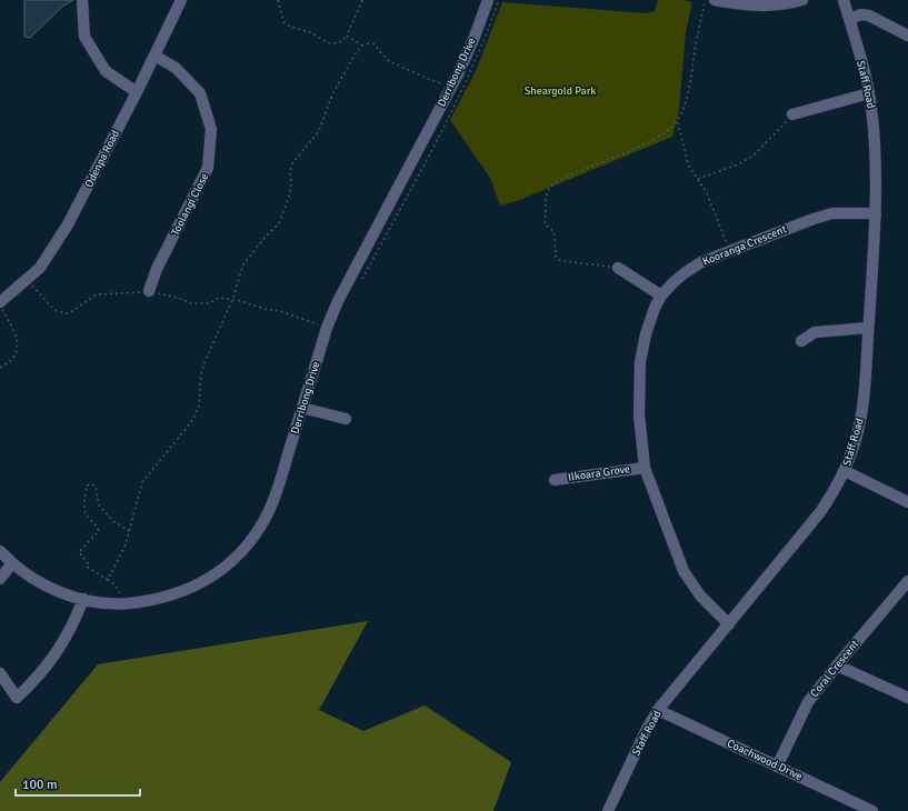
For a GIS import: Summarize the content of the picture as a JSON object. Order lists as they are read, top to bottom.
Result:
{
  "streets": {
    "street": [
      "Derribong Drive",
      "Staff Road",
      "Odenpa Road",
      "Toolangi Close",
      "Kooranga Crescent",
      "Ilkoara Grove",
      "Coral Crescent",
      "Coachwood Drive"
    ]
  },
  "crossings": [
    ["Staff Road", "Kooranga Crescent"],
    ["Staff Road", "Coachwood Drive"],
    ["Odenpa Road", "Toolangi Close"],
    ["Kooranga Crescent", "Ilkoara Grove"],
    ["Coral Crescent", "Coachwood Drive"]
  ],
  "parks": ["Sheargold Park"],
  "scale_bar": "100 m"
}
